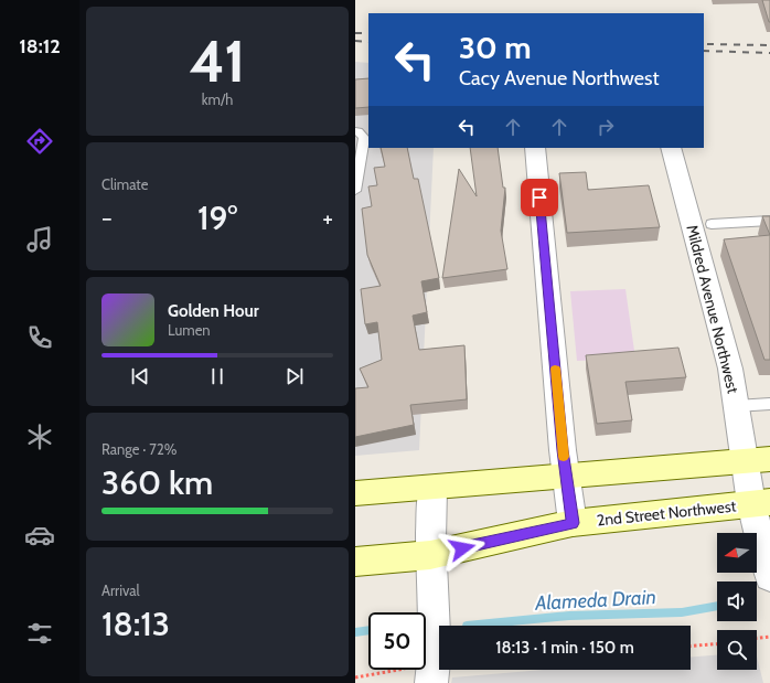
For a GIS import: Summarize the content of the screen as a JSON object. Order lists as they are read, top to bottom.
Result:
{
  "streets": {
    "main road": ["2nd Street Northwest"],
    "street": ["Mildred Avenue Northwest"]
  },
  "crossings": [
    ["Mildred Avenue Northwest", "2nd Street Northwest"]
  ],
  "water": ["Alameda Drain"],
  "north": "left",
  "page": {
    "tabs": "18:12",
    "tile": [
      ["41", "km/h"],
      "Climate",
      ["Range · 72%", "360 km"],
      ["Arrival", "18:13"]
    ],
    "turn": ["30 m", "Cacy Avenue Northwest"],
    "heat": ["−", "19°", "+"],
    "song": ["Golden Hour", "Lumen"],
    "limit": "50",
    "trip": "18:13 · 1 min · 150 m"
  }
}
